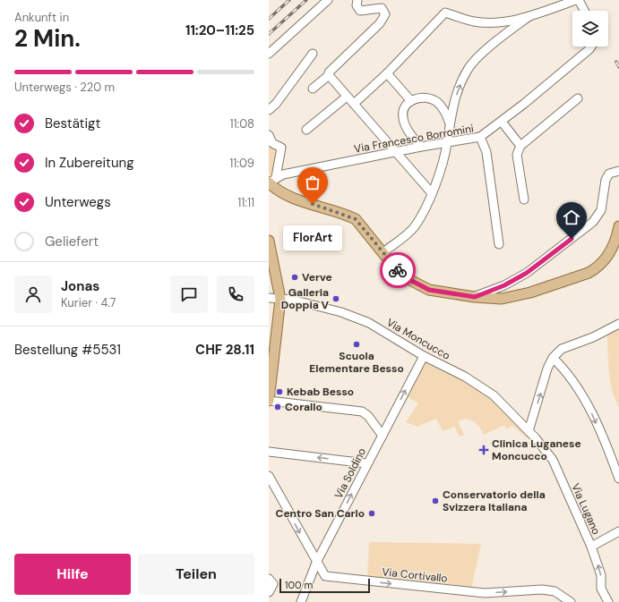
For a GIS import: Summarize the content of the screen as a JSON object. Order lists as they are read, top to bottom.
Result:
{
  "streets": {
    "street": [
      "Via Francesco Borromini",
      "Via Moncucco",
      "Via Soldino",
      "Via Lugano",
      "Via Cortivallo"
    ]
  },
  "crossings": [
    ["Via Moncucco", "Via Soldino"],
    ["Via Moncucco", "Via Lugano"],
    ["Via Soldino", "Via Cortivallo"]
  ],
  "one_way": ["Via Soldino", "Via Cortivallo"],
  "places": {
    "other": [
      "FlorArt",
      "Verve",
      "Galleria Doppia V",
      "Scuola Elementare Besso",
      "Kebab Besso",
      "Corallo",
      "Conservatorio della Svizzera Italiana",
      "Centro San Carlo"
    ],
    "health": ["Clinica Luganese Moncucco"]
  },
  "scale_bar": "100 m",
  "page": {
    "heading": ["2 Min.", "Ankunft in", "11:20–11:25"],
    "panel": [
      "Jonas",
      "Kurier · 4.7",
      "Bestellung #5531",
      "CHF 28.11"
    ],
    "bar": "Unterwegs · 220 m",
    "list": [
      ["Bestätigt", "11:08"],
      ["In Zubereitung", "11:09"],
      ["Unterwegs", "11:11"],
      "Geliefert"
    ],
    "bubble": "FlorArt",
    "buttons": ["Hilfe", "Teilen"],
    "scale": "100 m"
  }
}
